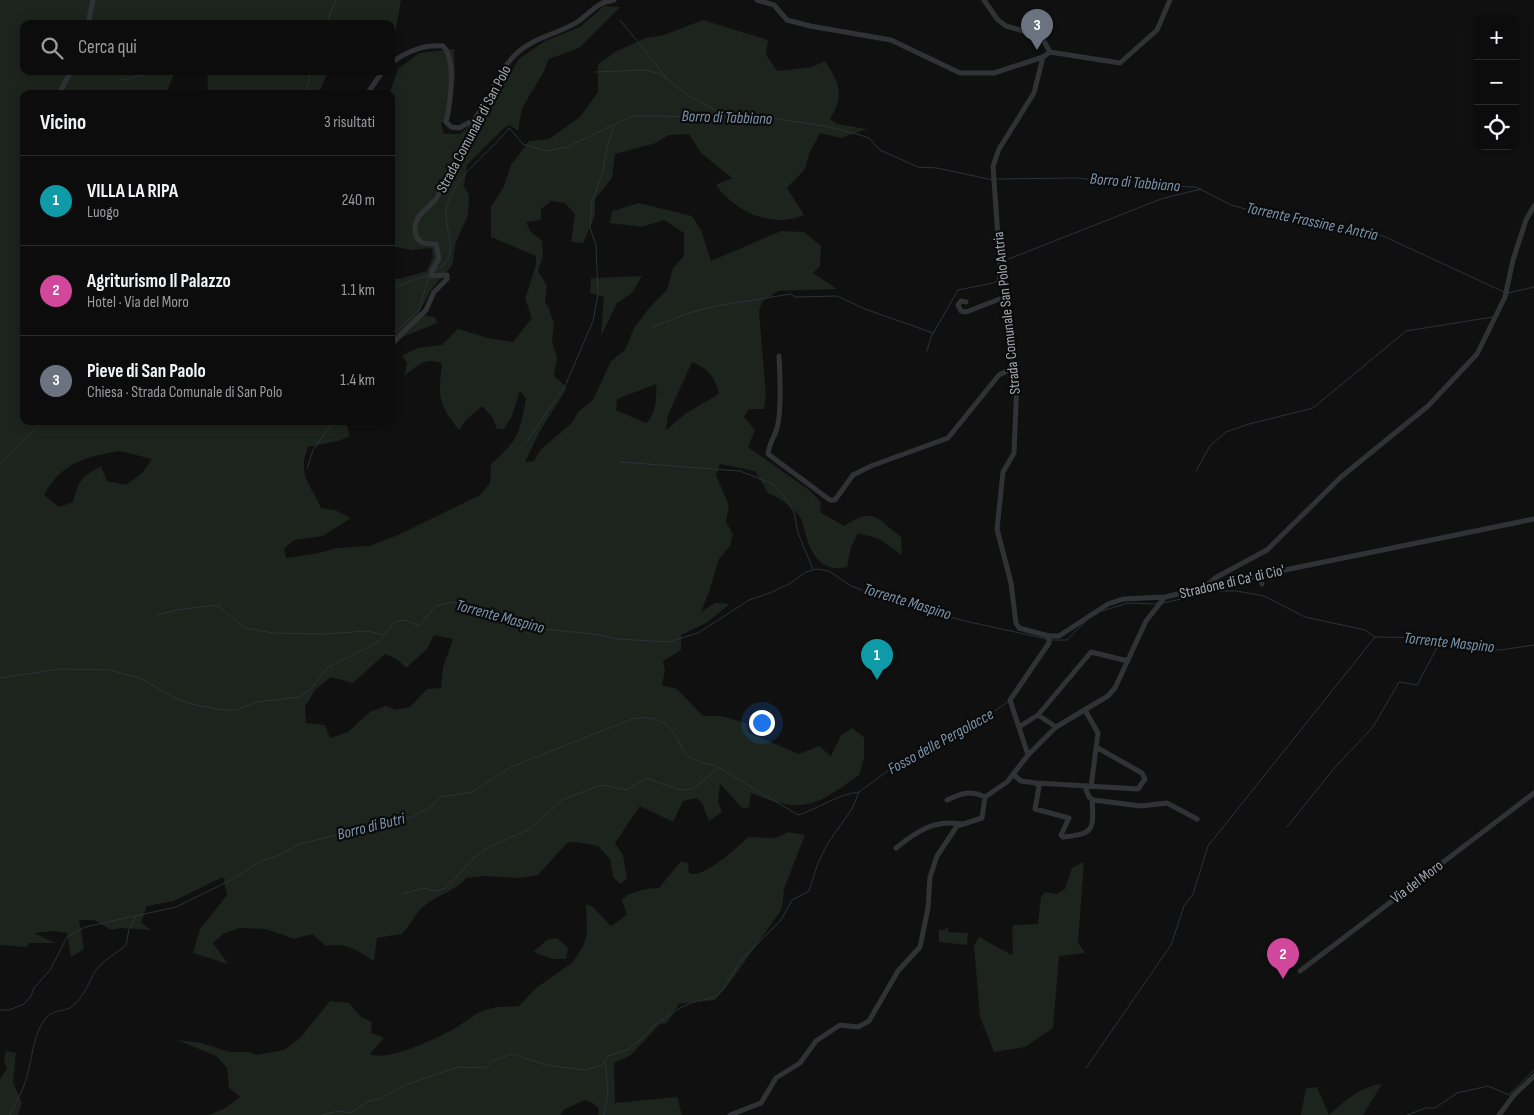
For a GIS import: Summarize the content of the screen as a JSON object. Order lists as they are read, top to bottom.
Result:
{
  "streets": {
    "street": [
      "Strada Comunale di San Polo",
      "Strada Comunale San Polo Antria",
      "Stradone di Ca' di Cio'",
      "Via del Moro"
    ]
  },
  "water": [
    "Borro di Tabbiano",
    "Torrente Frassine e Antria",
    "Torrente Maspino",
    "Fosso delle Pergolacce",
    "Borro di Butri"
  ],
  "page": {
    "pins": ["3", "1", "2"],
    "map_buttons": ["+", "−"],
    "search": "Cerca qui",
    "heading": ["Vicino", "3 risultati"],
    "list": [
      {
        "mark": "1",
        "name": "VILLA LA RIPA",
        "note": "Luogo",
        "value": "240 m"
      },
      {
        "mark": "2",
        "name": "Agriturismo Il Palazzo",
        "note": "Hotel · Via del Moro",
        "value": "1.1 km"
      },
      {
        "mark": "3",
        "name": "Pieve di San Paolo",
        "note": "Chiesa · Strada Comunale di San Polo",
        "value": "1.4 km"
      }
    ]
  }
}
